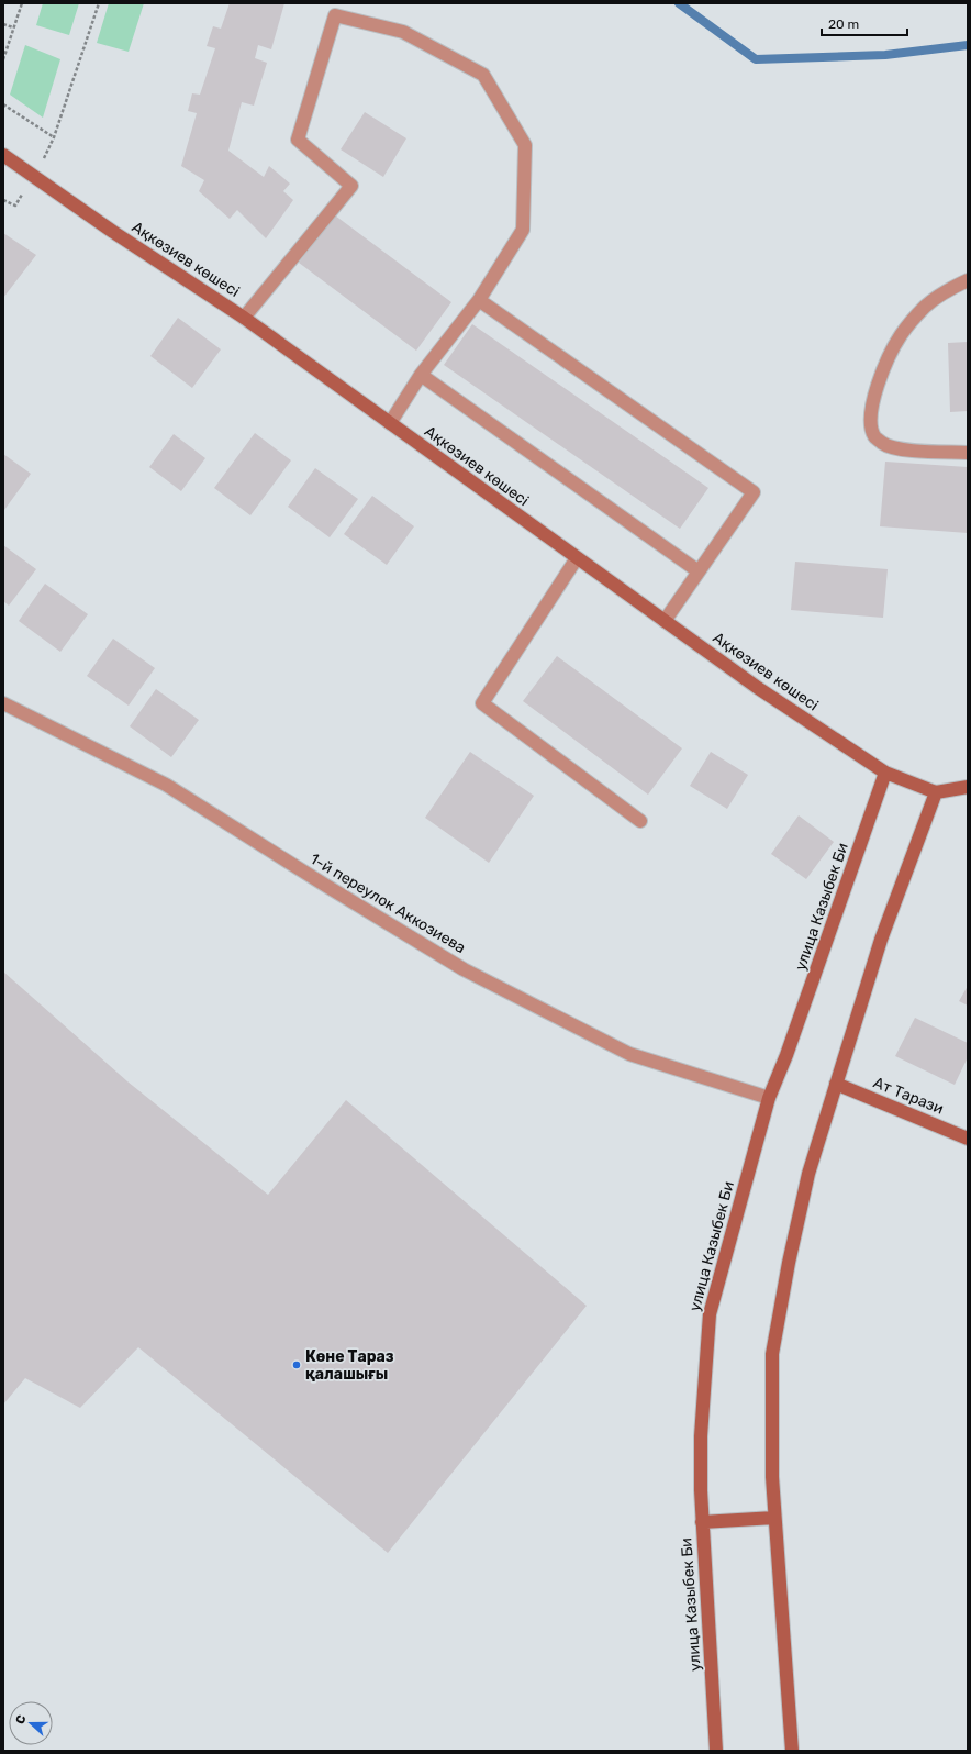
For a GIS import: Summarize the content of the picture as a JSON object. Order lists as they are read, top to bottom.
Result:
{
  "streets": {
    "main road": ["Ақкөзиев көшесі", "улица Казыбек Би", "Ат Тарази"],
    "street": ["1-й переулок Аккозиева"]
  },
  "crossings": [
    ["Ақкөзиев көшесі", "улица Казыбек Би"],
    ["1-й переулок Аккозиева", "улица Казыбек Би"]
  ],
  "places": ["Көне Тараз қалашығы"],
  "scale_bar": "20 m",
  "north": "left"
}
